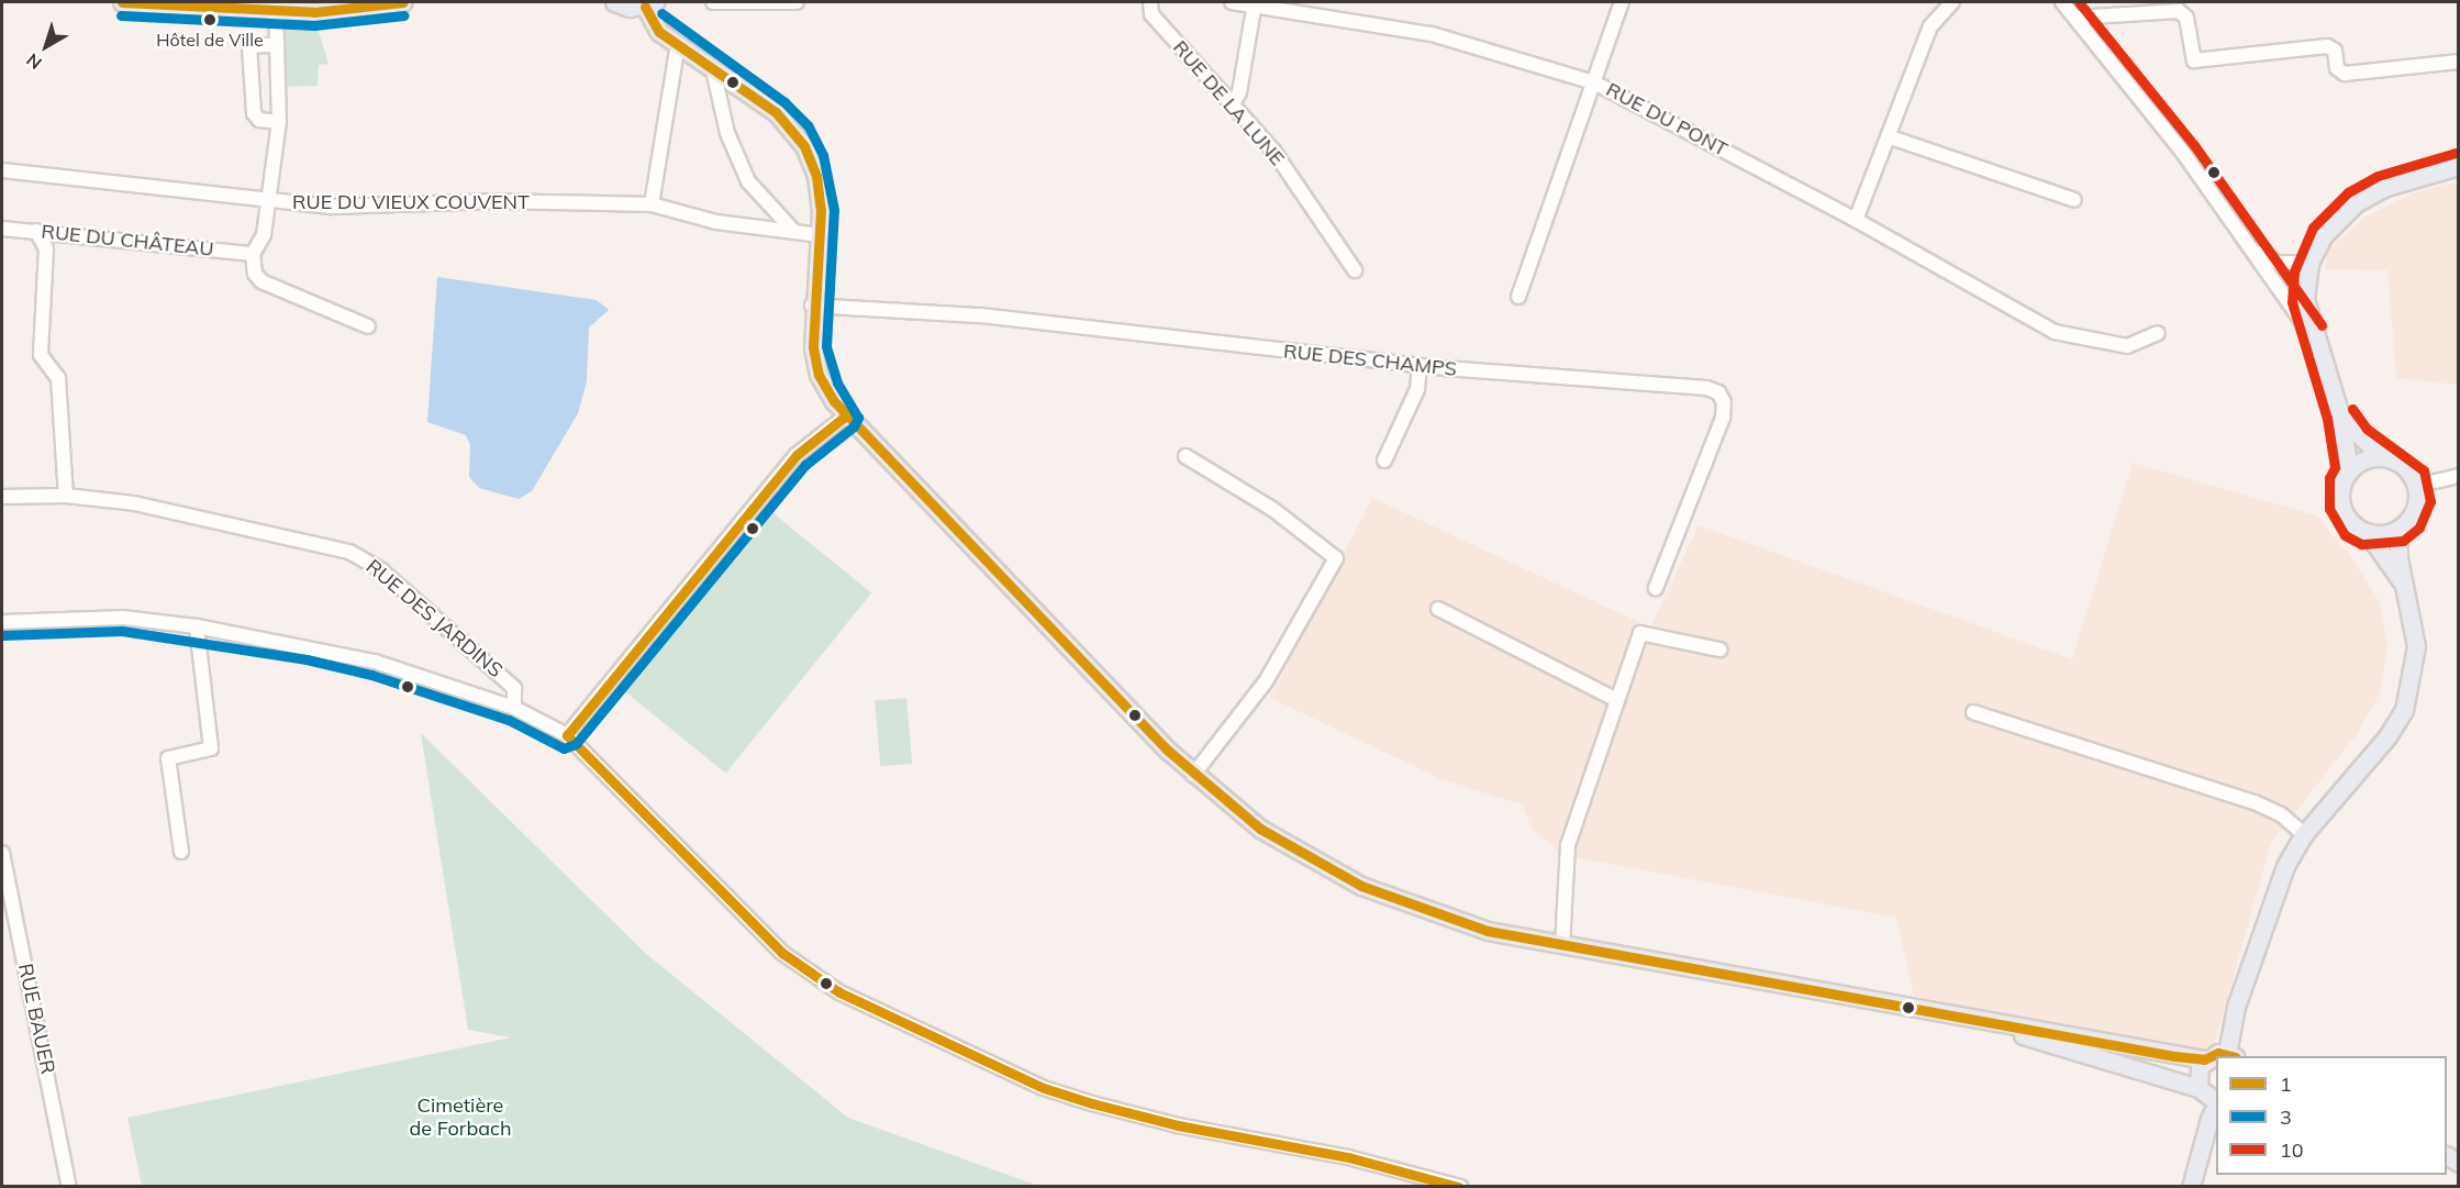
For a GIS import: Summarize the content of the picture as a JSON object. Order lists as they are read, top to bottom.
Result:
{
  "streets": {
    "street": [
      "RUE DE LA LUNE",
      "RUE DU PONT",
      "RUE DU VIEUX COUVENT",
      "RUE DU CHÂTEAU",
      "RUE DES CHAMPS",
      "RUE DES JARDINS",
      "RUE BAUER"
    ]
  },
  "parks": ["Cimetière de Forbach"],
  "places": ["Hôtel de Ville"],
  "lines": ["transit line 1", "transit line 10", "transit line 3"],
  "legend": ["1", "3", "10"],
  "north": "bottom left"
}
